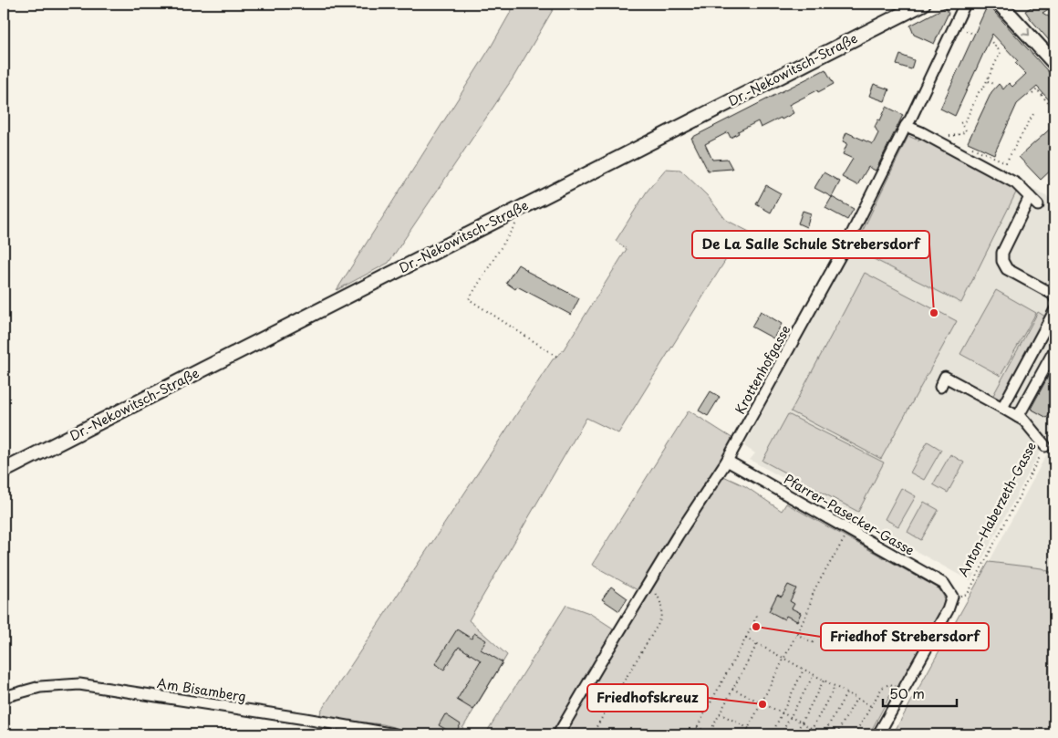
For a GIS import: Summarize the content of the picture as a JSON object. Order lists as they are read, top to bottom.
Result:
{
  "streets": {
    "main road": ["Dr.-Nekowitsch-Straße"],
    "street": ["Krottenhofgasse", "Pfarrer-Pasecker-Gasse", "Am Bisamberg"],
    "path": ["Anton-Haberzeth-Gasse"]
  },
  "crossings": [
    ["Krottenhofgasse", "Pfarrer-Pasecker-Gasse"],
    ["Anton-Haberzeth-Gasse", "Pfarrer-Pasecker-Gasse"]
  ],
  "places": ["De La Salle Schule Strebersdorf", "Friedhof Strebersdorf", "Friedhofskreuz"],
  "scale_bar": "50 m"
}
